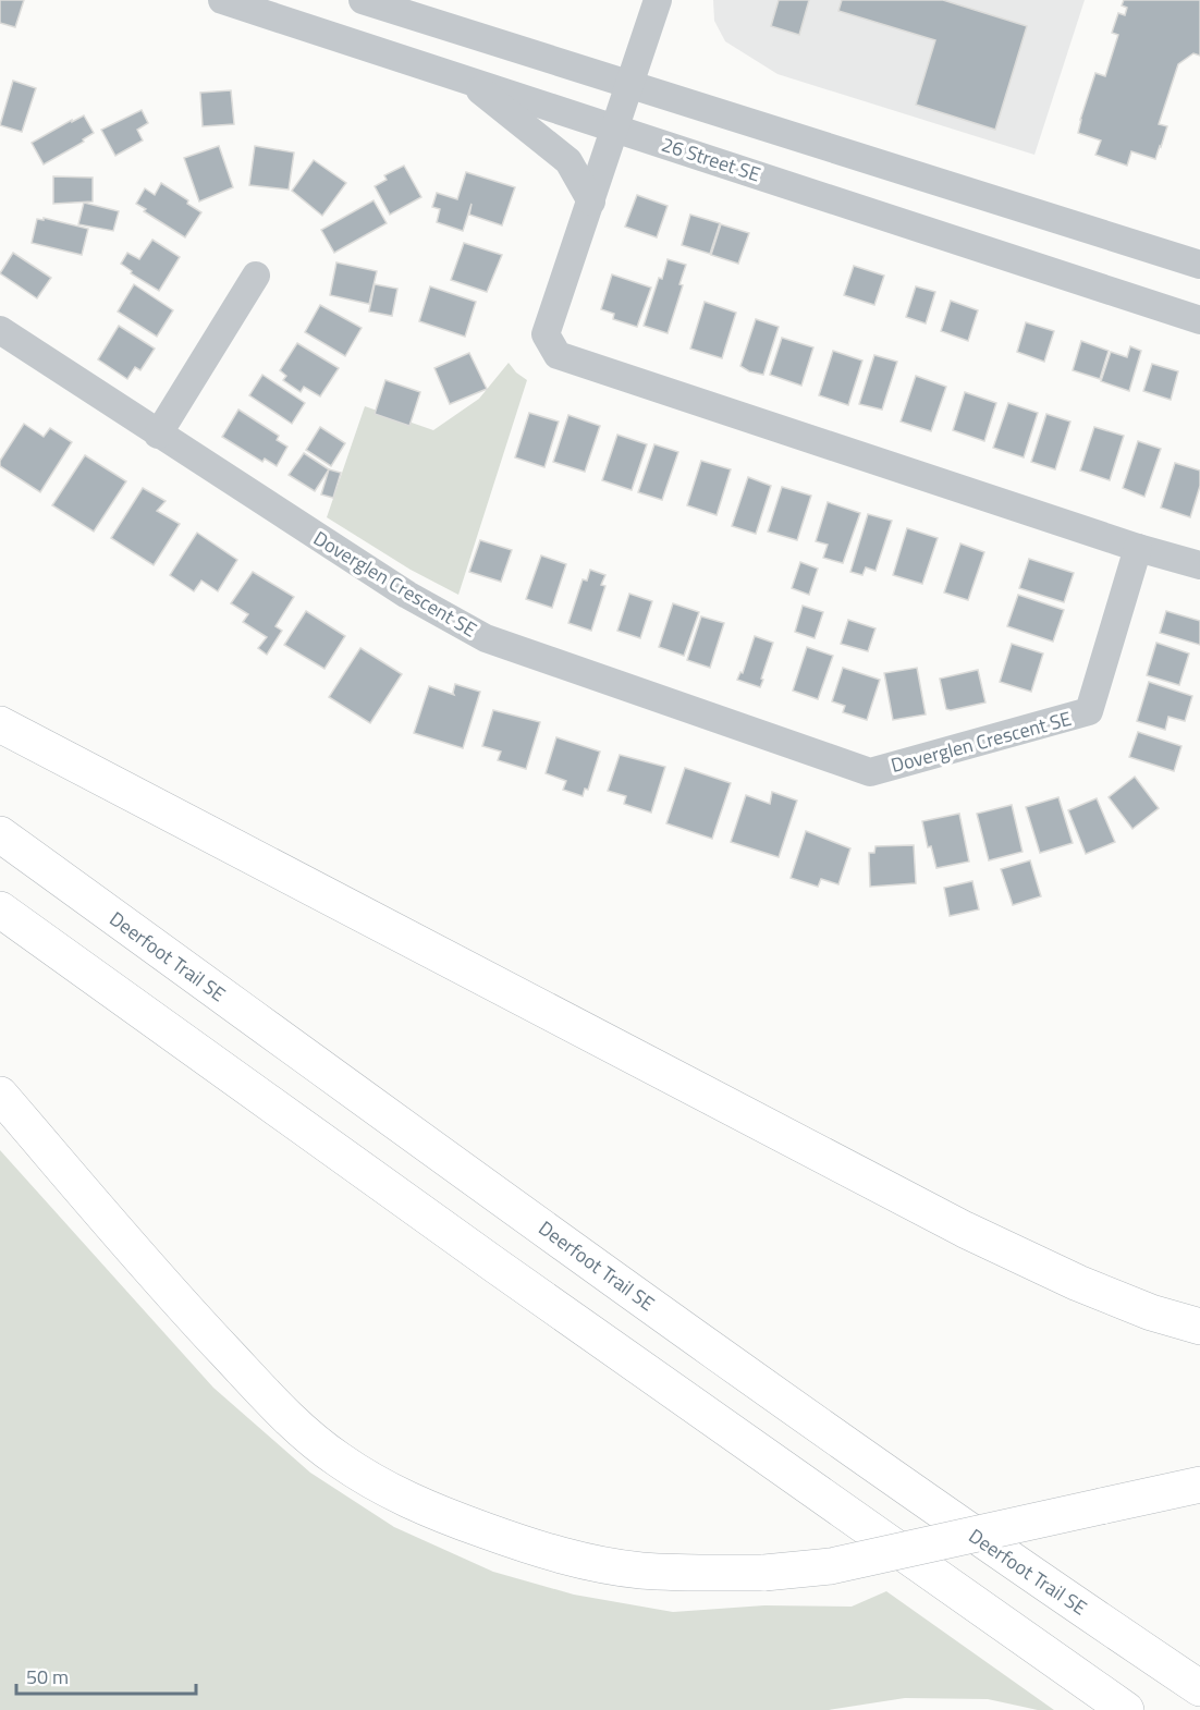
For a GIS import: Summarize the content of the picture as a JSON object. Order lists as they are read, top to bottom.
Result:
{
  "streets": {
    "highway": ["Deerfoot Trail SE"],
    "street": ["26 Street SE", "Doverglen Crescent SE"]
  },
  "scale_bar": "50 m"
}
